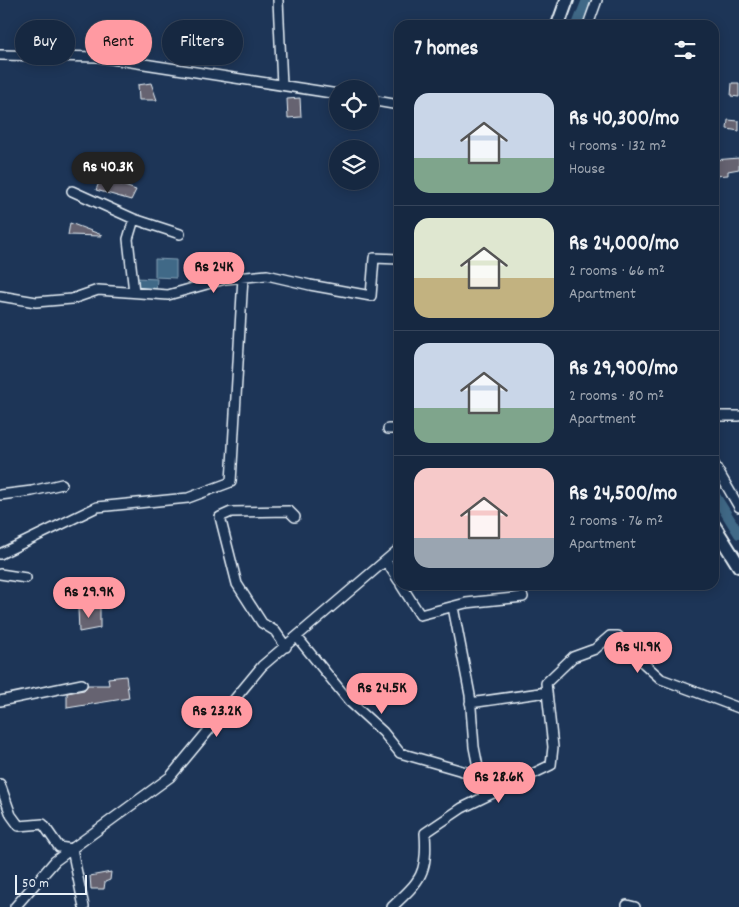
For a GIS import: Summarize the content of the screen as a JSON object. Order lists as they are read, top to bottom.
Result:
{
  "scale_bar": "50 m",
  "page": {
    "chip": ["Buy", "Rent", "Filters"],
    "heading": "7 homes",
    "list": [
      {
        "name": "Rs 40,300/mo",
        "note": "4 rooms · 132 m² · House"
      },
      {
        "name": "Rs 24,000/mo",
        "note": "2 rooms · 66 m² · Apartment"
      },
      {
        "name": "Rs 29,900/mo",
        "note": "2 rooms · 80 m² · Apartment"
      },
      {
        "name": "Rs 24,500/mo",
        "note": "2 rooms · 76 m² · Apartment"
      }
    ],
    "price": [
      "Rs 40.3K",
      "Rs 24K",
      "Rs 29.9K",
      "Rs 41.9K",
      "Rs 24.5K",
      "Rs 23.2K",
      "Rs 28.6K"
    ],
    "scale": "50 m"
  }
}
